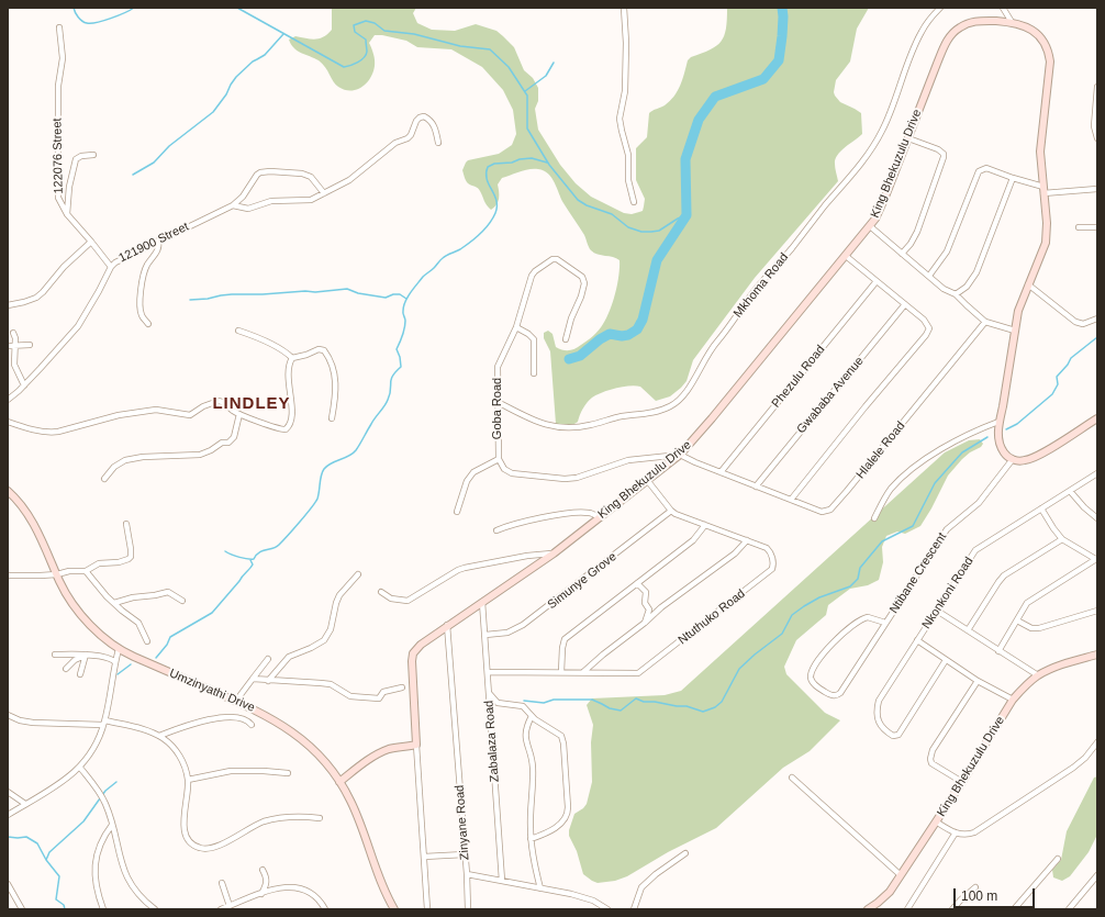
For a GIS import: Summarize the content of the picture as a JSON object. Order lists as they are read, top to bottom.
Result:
{
  "streets": {
    "street": [
      "122076 Street",
      "King Bhekuzulu Drive",
      "121900 Street",
      "Mkhoma Road",
      "Phezulu Road",
      "Gwababa Avenue",
      "Goba Road",
      "Hlalele Road",
      "Ntibane Crescent",
      "Simunye Grove",
      "Nkonkoni Road",
      "Ntuthuko Road",
      "Umzinyathi Drive",
      "Zabalaza Road",
      "Zinyane Road"
    ]
  },
  "crossings": [
    ["122076 Street", "121900 Street"],
    ["King Bhekuzulu Drive", "Hlalele Road"],
    ["King Bhekuzulu Drive", "Ntibane Crescent"],
    ["King Bhekuzulu Drive", "Ntuthuko Road"],
    ["King Bhekuzulu Drive", "Zabalaza Road"],
    ["King Bhekuzulu Drive", "Zinyane Road"],
    ["Mkhoma Road", "Goba Road"],
    ["Phezulu Road", "Hlalele Road"],
    ["Gwababa Avenue", "Hlalele Road"],
    ["Simunye Grove", "Ntuthuko Road"],
    ["Simunye Grove", "Zabalaza Road"],
    ["Ntuthuko Road", "Zabalaza Road"],
    ["Zabalaza Road", "Zinyane Road"]
  ],
  "districts": ["LINDLEY"],
  "scale_bar": "100 m"
}
